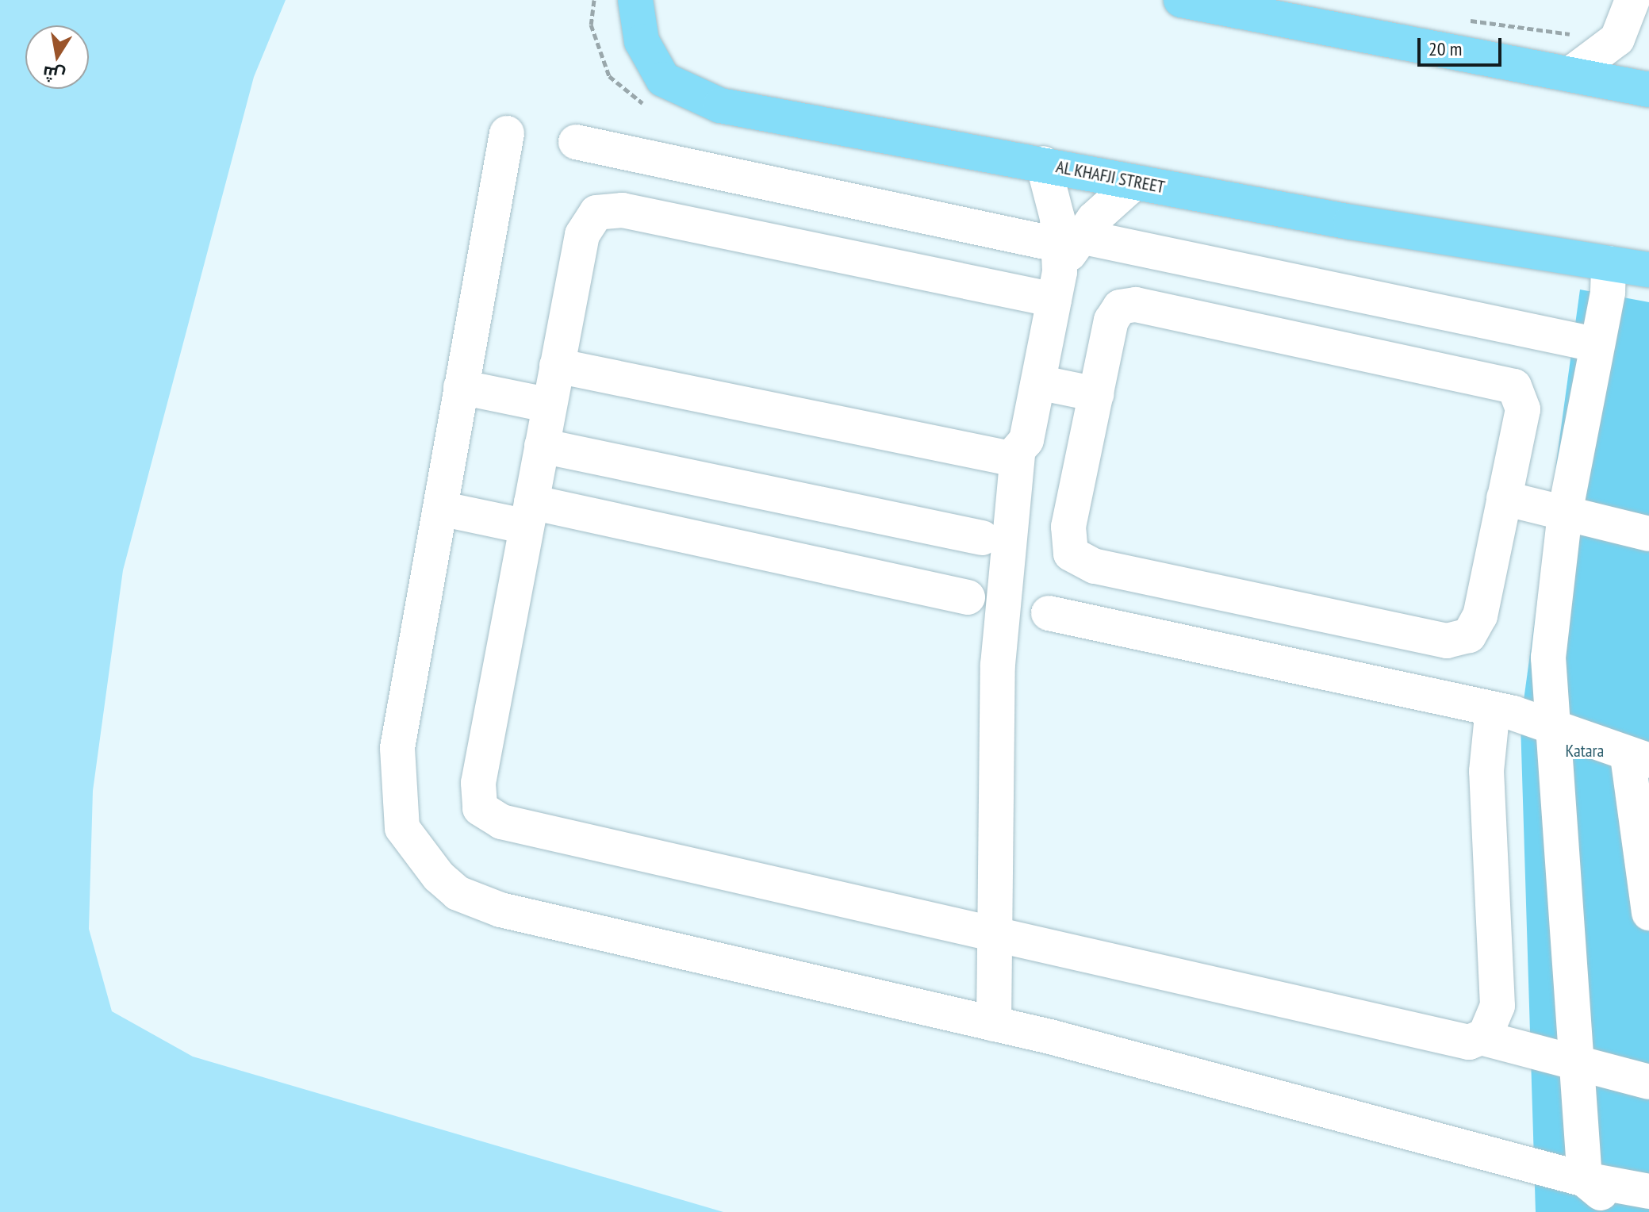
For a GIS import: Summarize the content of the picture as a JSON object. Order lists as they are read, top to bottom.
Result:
{
  "streets": {
    "highway": ["AL KHAFJI STREET"]
  },
  "parks": ["Katara"],
  "scale_bar": "20 m",
  "north": "bottom"
}
